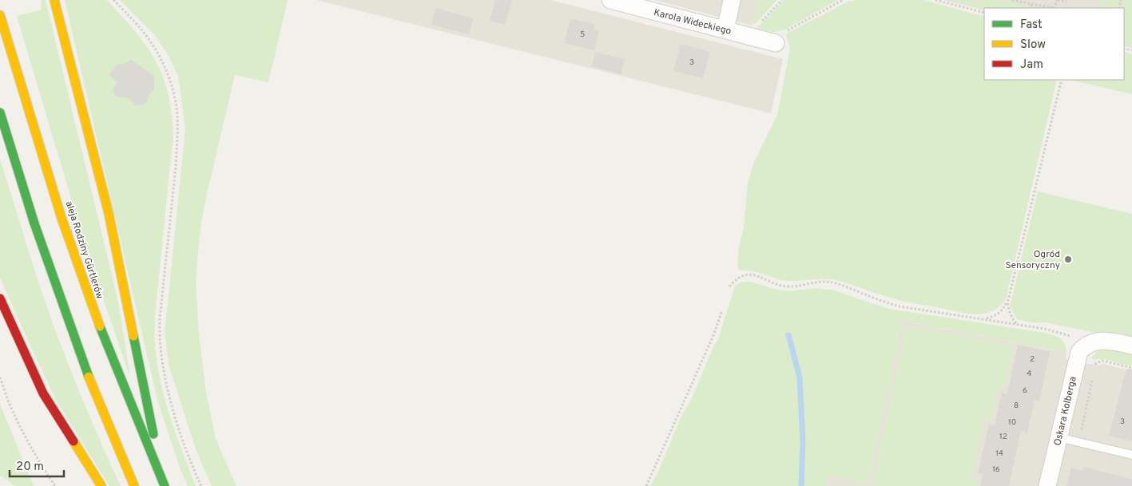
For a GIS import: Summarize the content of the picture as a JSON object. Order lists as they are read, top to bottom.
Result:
{
  "streets": {
    "main road": ["aleja Rodziny Gürtlerów"],
    "street": ["Karola Wideckiego", "Oskara Kolberga"]
  },
  "places": ["Ogród Sensoryczny"],
  "house_numbers": [
    "5",
    "3",
    "2",
    "4",
    "6",
    "8",
    "3",
    "10",
    "12",
    "14",
    "16"
  ],
  "legend": ["Fast", "Slow", "Jam"],
  "scale_bar": "20 m"
}
